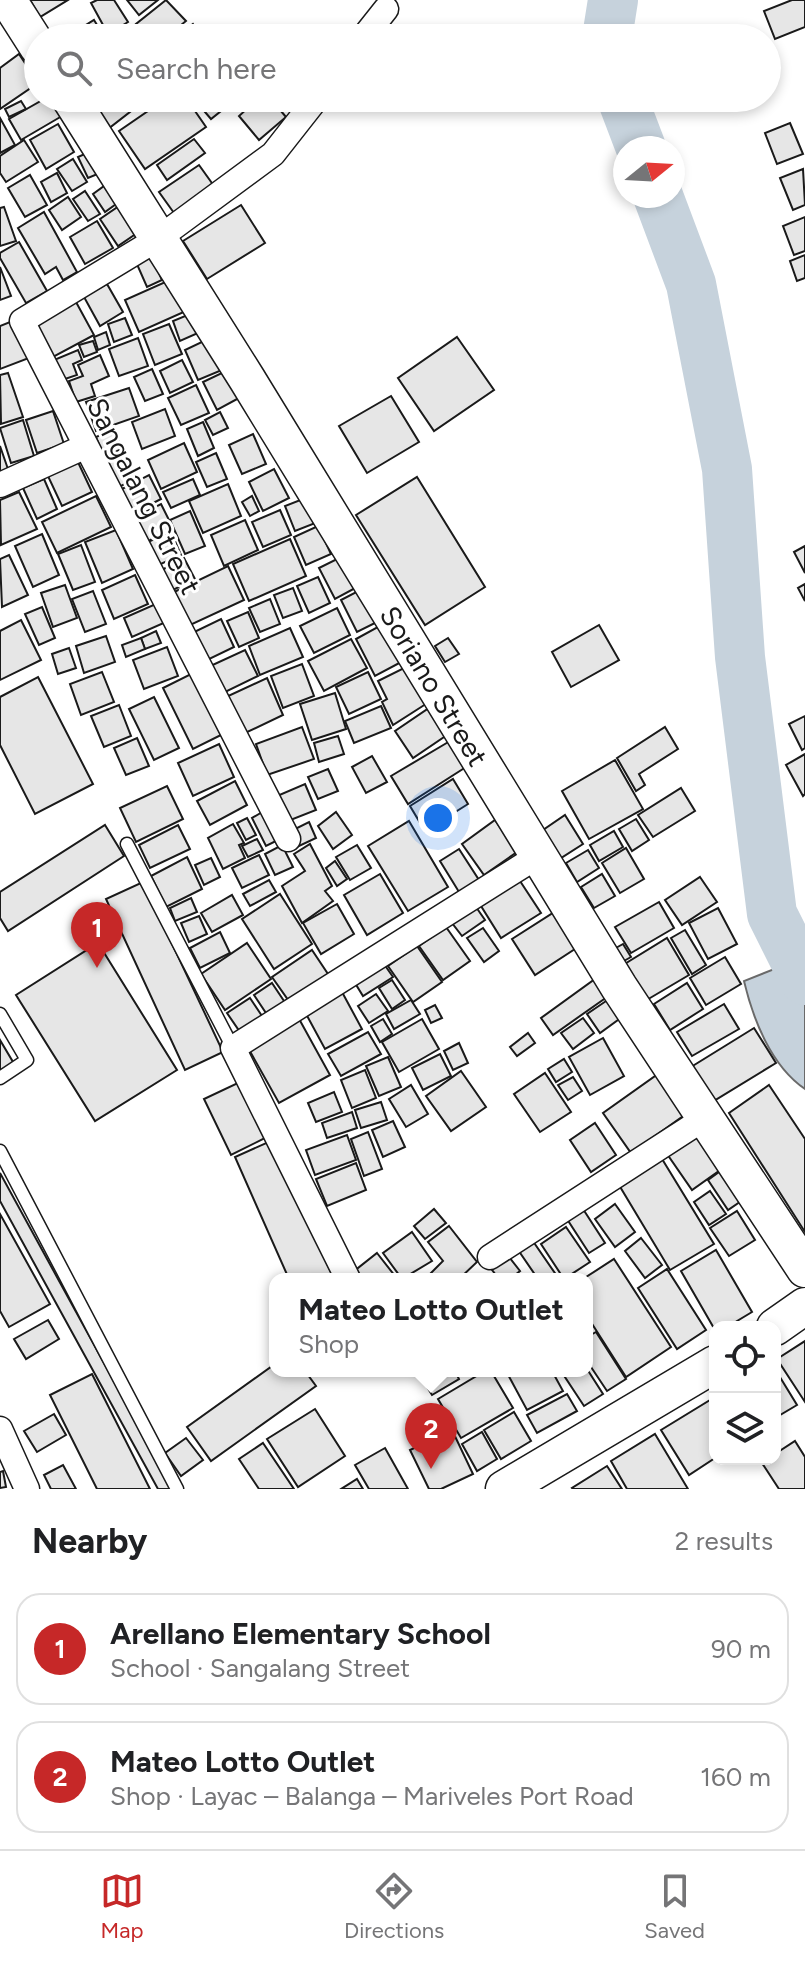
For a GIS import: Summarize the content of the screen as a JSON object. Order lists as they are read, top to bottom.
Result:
{
  "streets": {
    "main road": ["Soriano Street"],
    "street": ["Sangalang Street"]
  },
  "crossings": [
    ["Sangalang Street", "Soriano Street"]
  ],
  "north": "right",
  "page": {
    "search": "Search here",
    "pins": ["1", "2"],
    "popup": ["Mateo Lotto Outlet", "Shop"],
    "heading": ["Nearby", "2 results"],
    "list": [
      {
        "mark": "1",
        "name": "Arellano Elementary School",
        "note": "School · Sangalang Street",
        "value": "90 m"
      },
      {
        "mark": "2",
        "name": "Mateo Lotto Outlet",
        "note": "Shop · Layac – Balanga – Mariveles Port Road",
        "value": "160 m"
      }
    ],
    "nav": ["Map", "Directions", "Saved"]
  }
}
